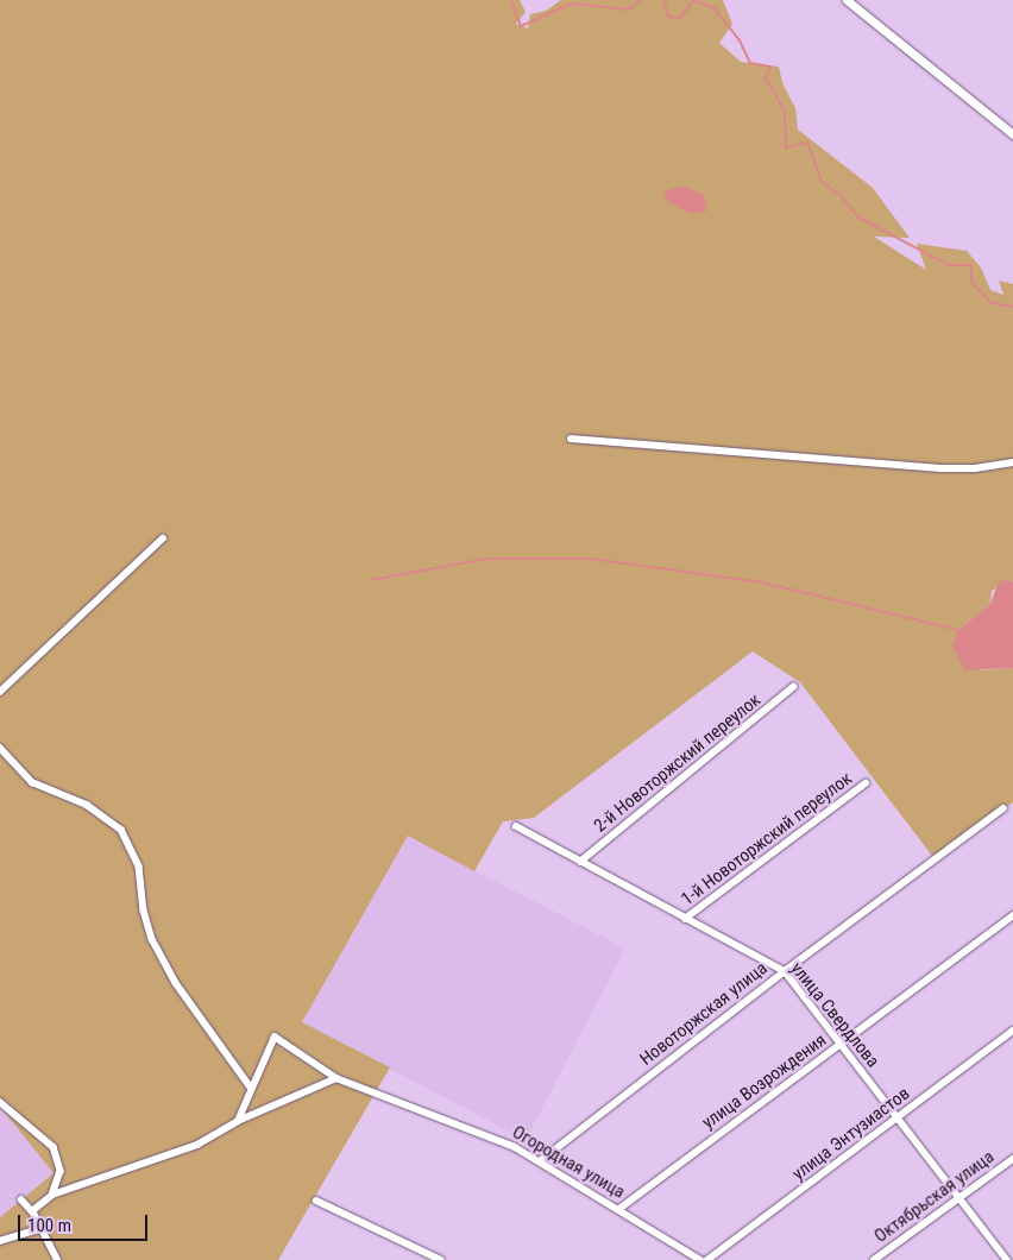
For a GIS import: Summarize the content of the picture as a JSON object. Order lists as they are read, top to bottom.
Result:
{
  "streets": {
    "street": [
      "2-й Новоторжский переулок",
      "1-й Новоторжский переулок",
      "Новоторжская улица",
      "улица Свердлова",
      "улица Возрождения",
      "улица Энтузиастов",
      "Огородная улица",
      "Октябрьская улица"
    ]
  },
  "crossings": [
    ["2-й Новоторжский переулок", "улица Свердлова"],
    ["1-й Новоторжский переулок", "улица Свердлова"],
    ["Новоторжская улица", "улица Свердлова"],
    ["Новоторжская улица", "Огородная улица"],
    ["улица Свердлова", "улица Возрождения"],
    ["улица Свердлова", "улица Энтузиастов"],
    ["улица Свердлова", "Октябрьская улица"],
    ["улица Возрождения", "Огородная улица"]
  ],
  "scale_bar": "100 m"
}
